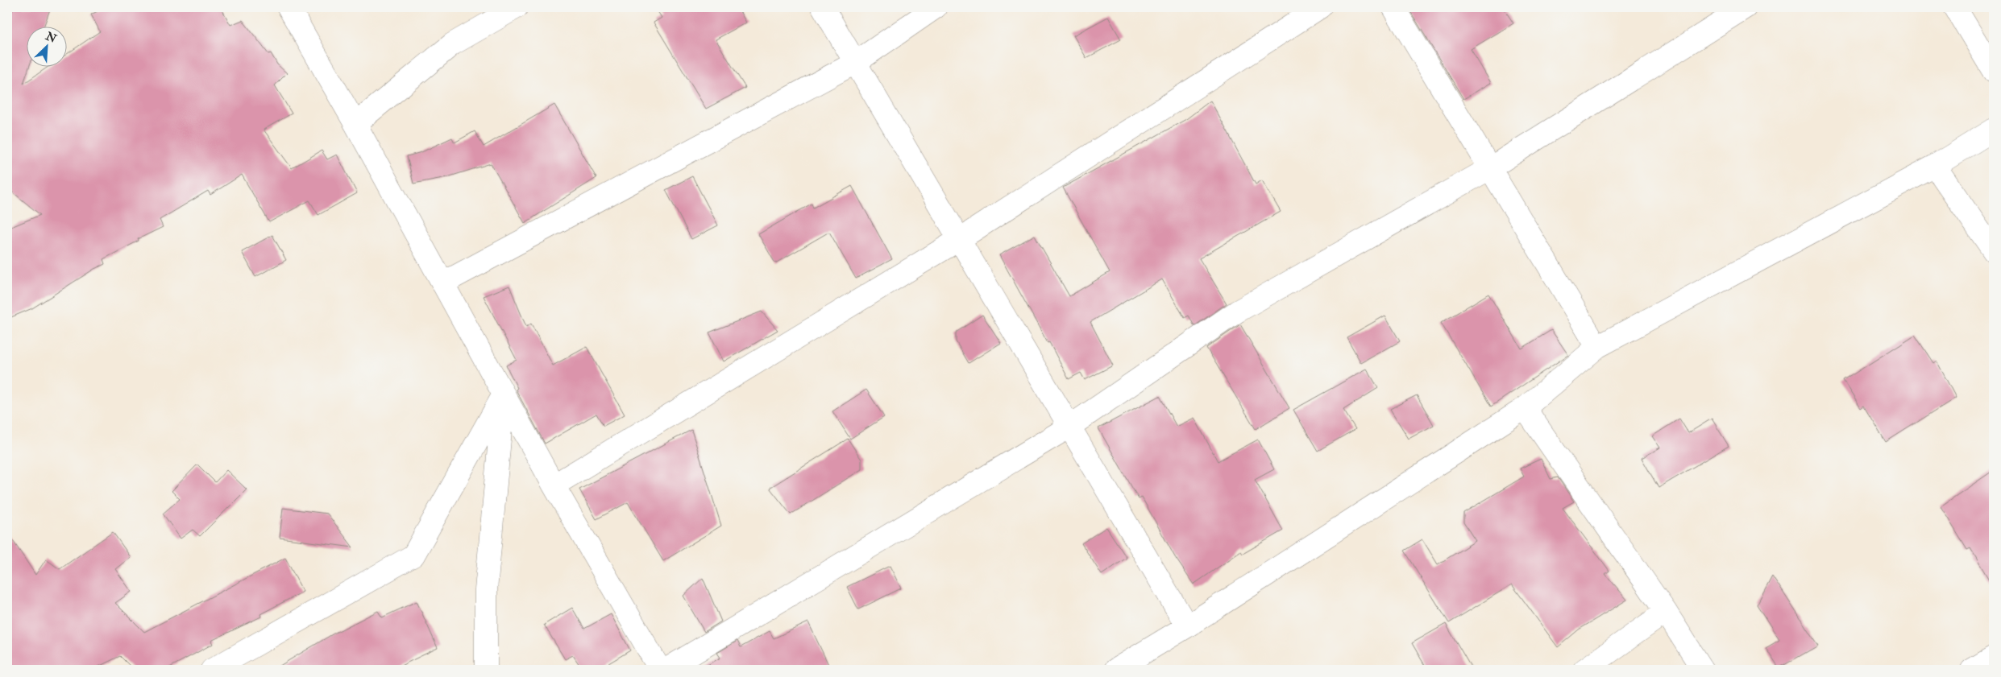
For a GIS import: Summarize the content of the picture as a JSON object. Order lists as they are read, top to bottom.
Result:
{
  "north": "top right"
}
